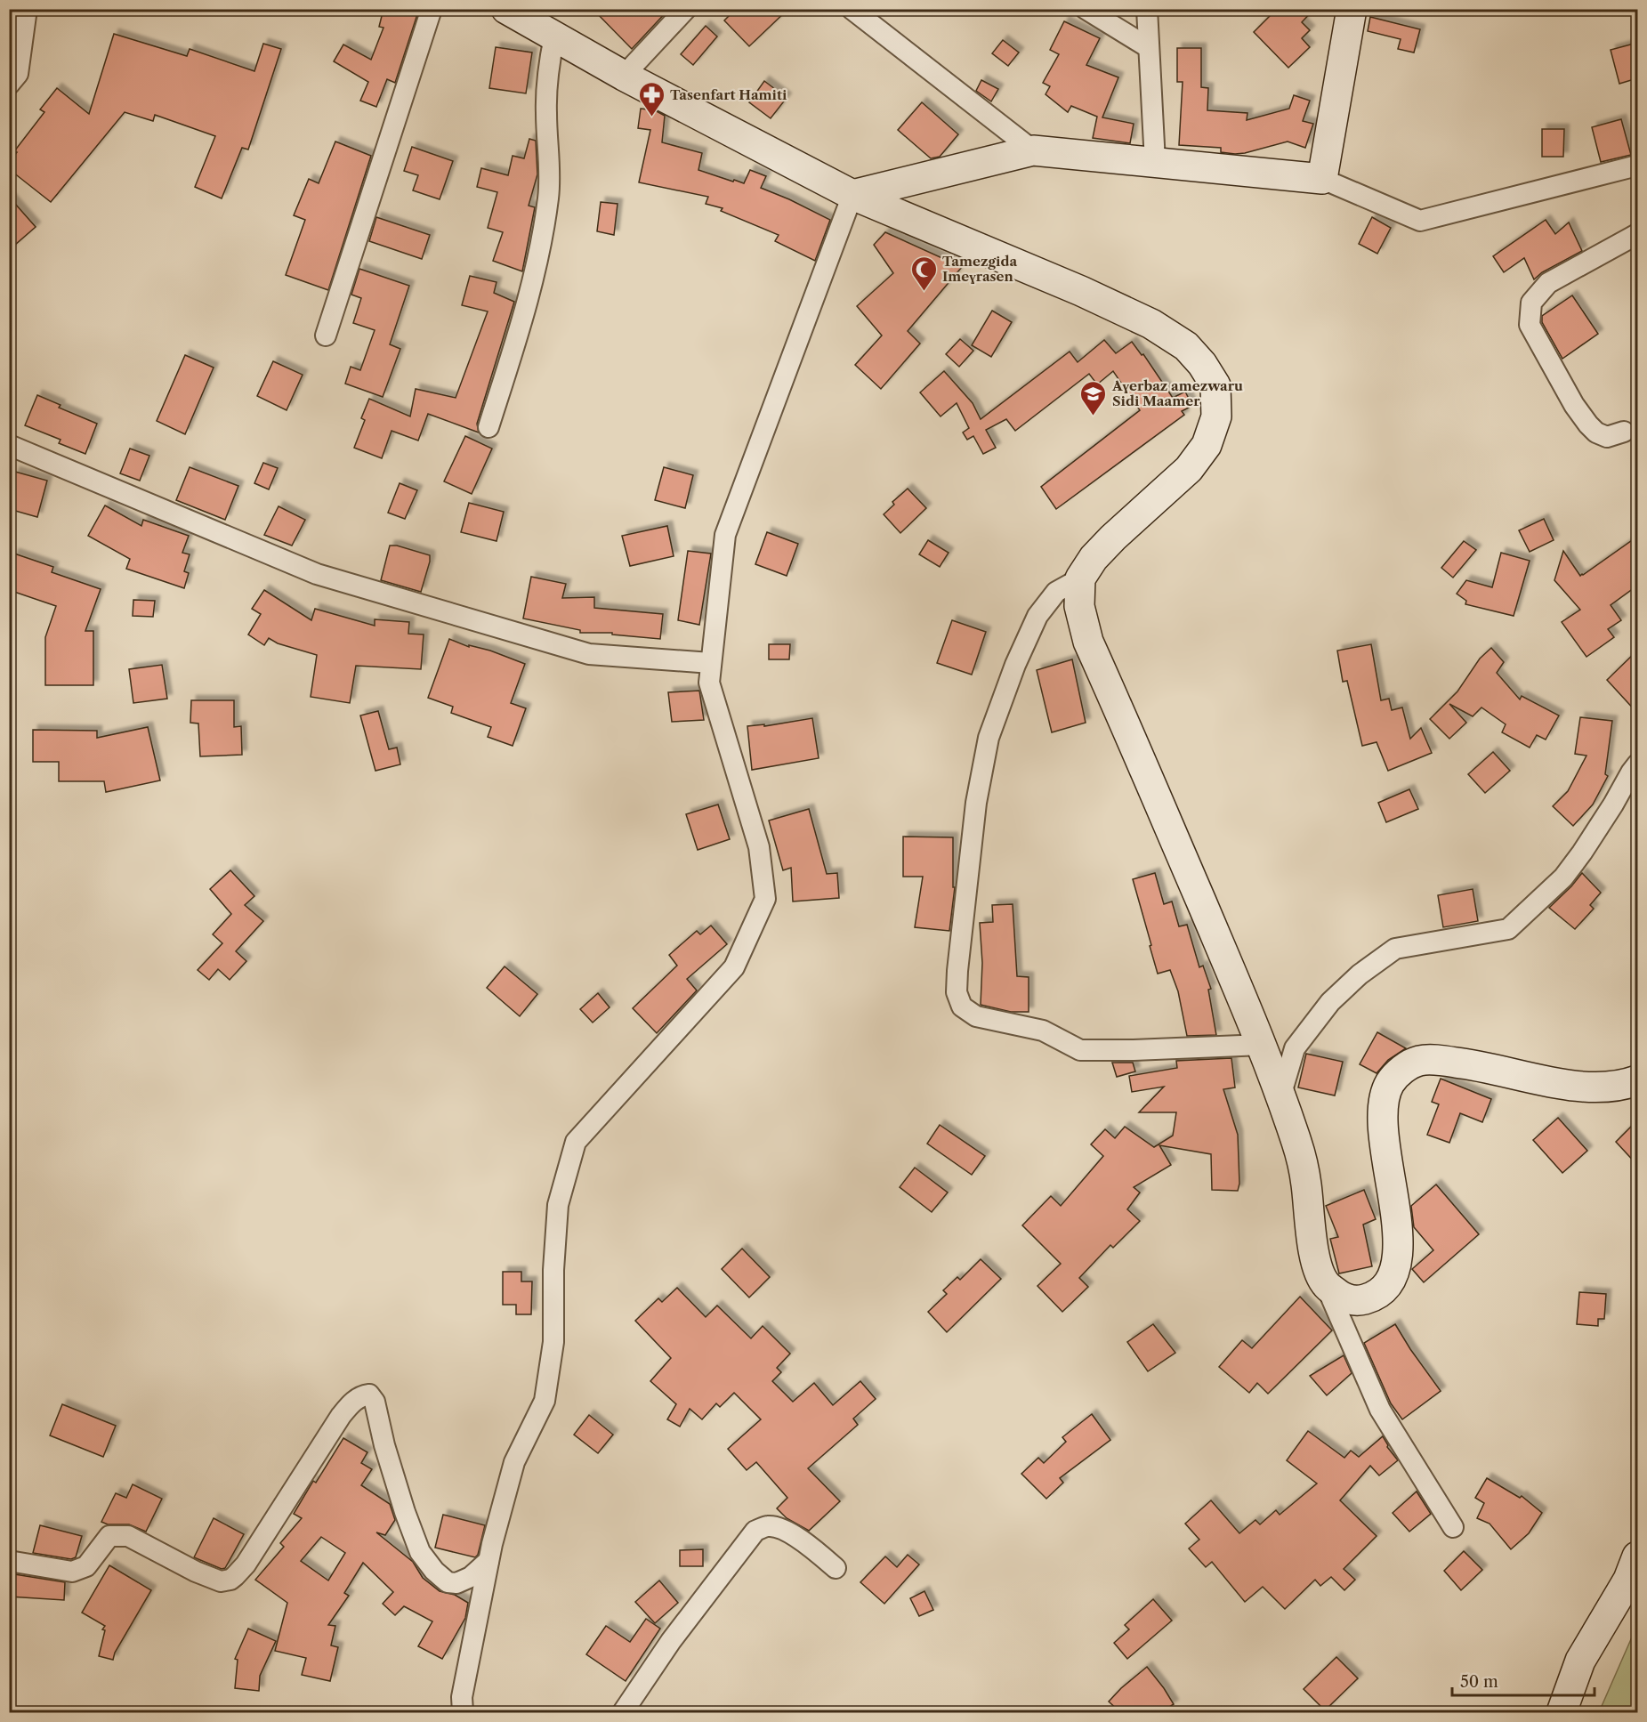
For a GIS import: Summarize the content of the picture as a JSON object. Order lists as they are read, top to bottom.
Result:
{
  "places": {
    "pharmacy": ["Tasenfart Hamiti"],
    "mosque": ["Tamezgida Imeɣrasen"],
    "school or university": ["Aɣerbaz amezwaru Sidi Maamer"]
  },
  "scale_bar": "50 m"
}
